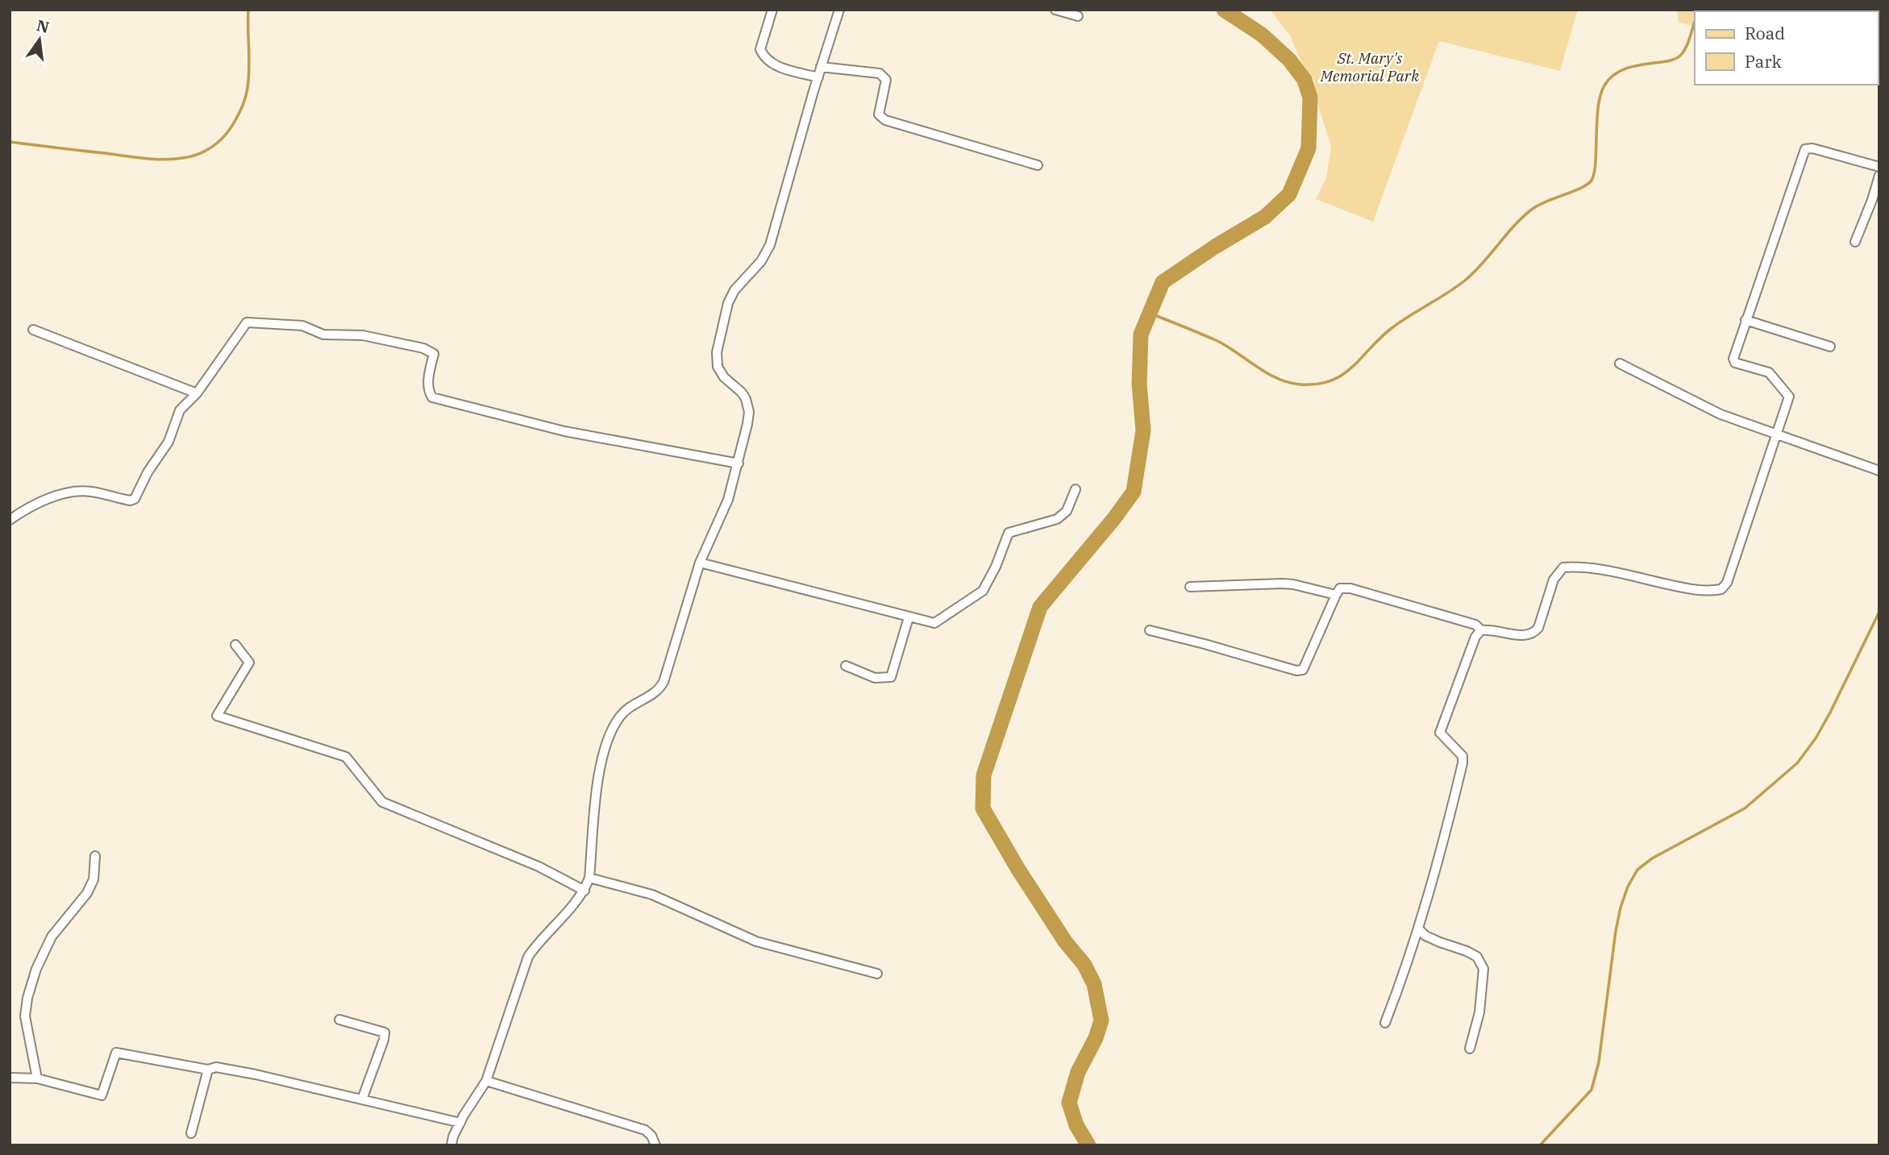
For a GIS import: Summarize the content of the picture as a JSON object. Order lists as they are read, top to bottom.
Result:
{
  "parks": ["St. Mary's Memorial Park"],
  "legend": ["Road", "Park"],
  "north": "top"
}
